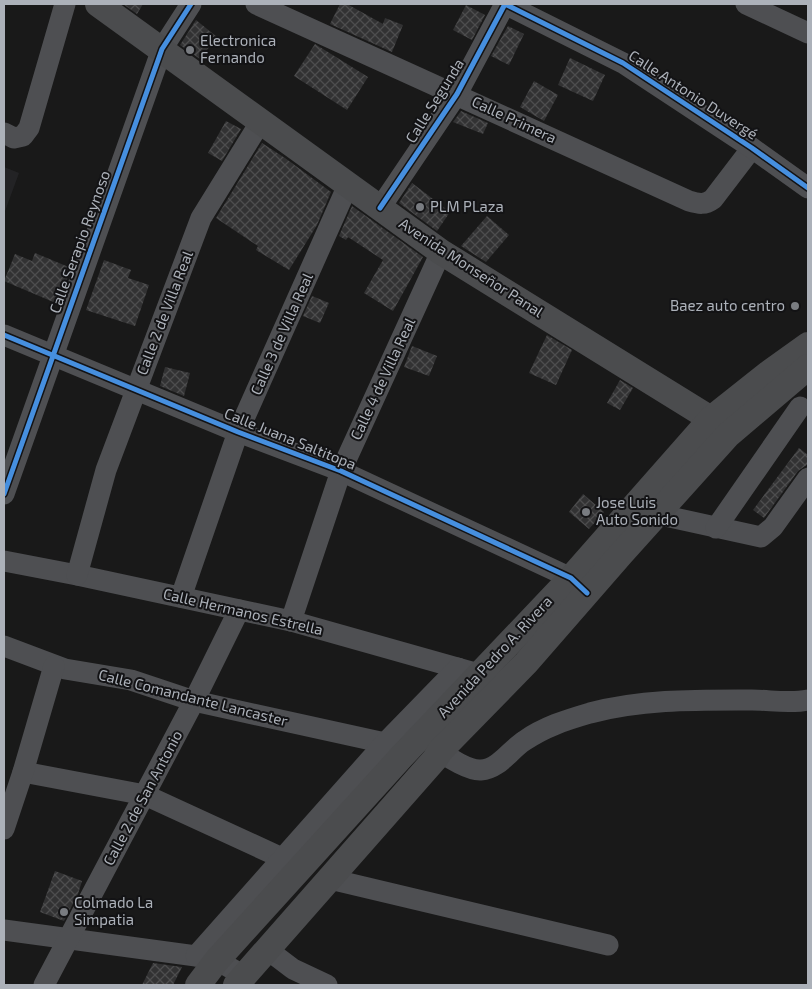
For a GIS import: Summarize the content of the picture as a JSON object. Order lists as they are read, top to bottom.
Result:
{
  "streets": {
    "main road": ["Avenida Monseñor Panal", "Avenida Pedro A. Rivera"],
    "street": [
      "Calle Antonio Duvergé",
      "Calle Segunda",
      "Calle Primera",
      "Calle Serapio Reynoso",
      "Calle 2 de Villa Real",
      "Calle 3 de Villa Real",
      "Calle 4 de Villa Real",
      "Calle Juana Saltitopa",
      "Calle Hermanos Estrella",
      "Calle Comandante Lancaster",
      "Calle 2 de San Antonio"
    ]
  },
  "crossings": [
    ["Calle Antonio Duvergé", "Calle Segunda"],
    ["Calle Antonio Duvergé", "Calle Primera"],
    ["Calle Segunda", "Calle Primera"],
    ["Calle Segunda", "Avenida Monseñor Panal"],
    ["Calle Serapio Reynoso", "Avenida Monseñor Panal"],
    ["Calle Serapio Reynoso", "Calle Juana Saltitopa"],
    ["Avenida Monseñor Panal", "Calle 2 de Villa Real"],
    ["Avenida Monseñor Panal", "Calle 3 de Villa Real"],
    ["Avenida Monseñor Panal", "Calle 4 de Villa Real"],
    ["Avenida Monseñor Panal", "Avenida Pedro A. Rivera"],
    ["Calle 2 de Villa Real", "Calle Juana Saltitopa"],
    ["Calle 2 de Villa Real", "Calle Hermanos Estrella"],
    ["Calle 3 de Villa Real", "Calle Juana Saltitopa"],
    ["Calle 3 de Villa Real", "Calle Hermanos Estrella"],
    ["Calle 4 de Villa Real", "Calle Juana Saltitopa"],
    ["Calle 4 de Villa Real", "Calle Hermanos Estrella"],
    ["Calle Juana Saltitopa", "Avenida Pedro A. Rivera"],
    ["Calle Hermanos Estrella", "Avenida Pedro A. Rivera"],
    ["Calle Hermanos Estrella", "Calle 2 de San Antonio"],
    ["Calle Comandante Lancaster", "Calle 2 de San Antonio"]
  ],
  "places": [
    "Electronica Fernando",
    "PLM PLaza",
    "Baez auto centro",
    "Jose Luis Auto Sonido",
    "Colmado La Simpatia"
  ]
}
